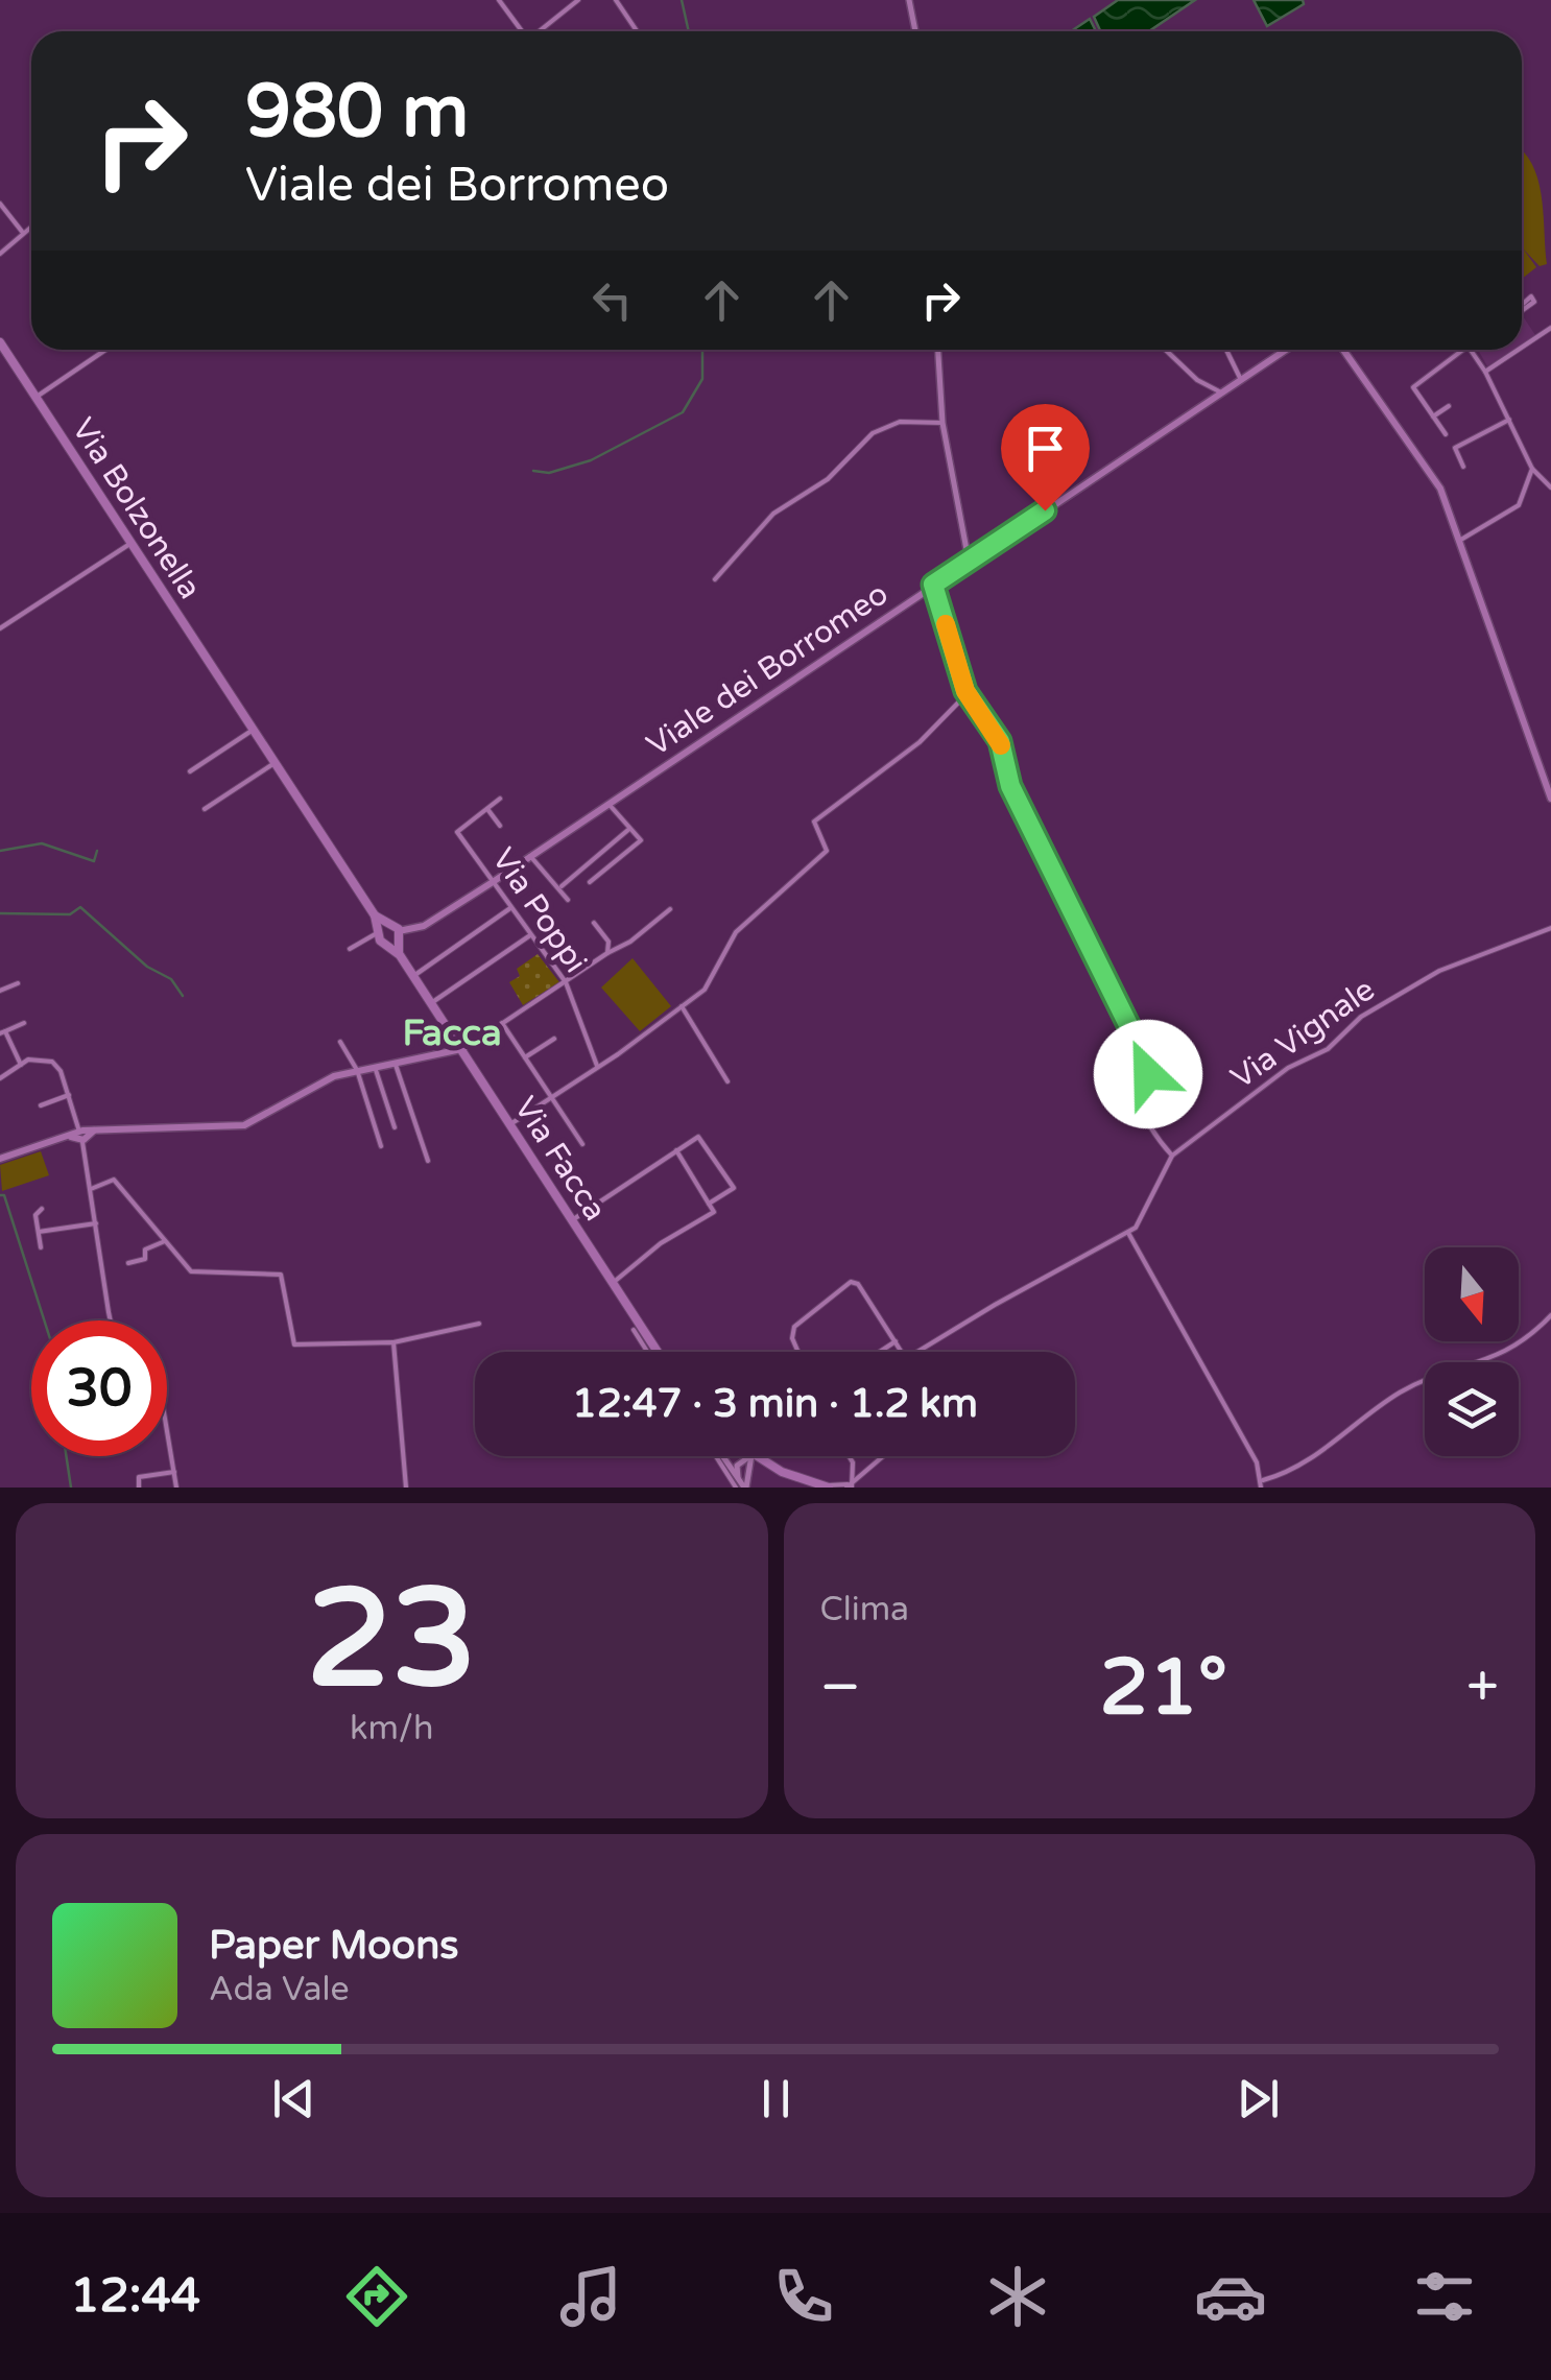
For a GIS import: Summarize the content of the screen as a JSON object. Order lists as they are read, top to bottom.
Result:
{
  "streets": {
    "main road": ["Via Bolzonella", "Viale dei Borromeo", "Via Facca"],
    "street": ["Via Poppi", "Via Vignale"]
  },
  "crossings": [
    ["Via Bolzonella", "Viale dei Borromeo"],
    ["Via Bolzonella", "Via Facca"],
    ["Viale dei Borromeo", "Via Poppi"],
    ["Viale dei Borromeo", "Via Facca"]
  ],
  "districts": ["Facca"],
  "north": "bottom",
  "page": {
    "turn": ["980 m", "Viale dei Borromeo"],
    "limit": "30",
    "trip": "12:47 · 3 min · 1.2 km",
    "tile": [
      ["23", "km/h"],
      "Clima"
    ],
    "heat": ["−", "21°", "+"],
    "song": ["Paper Moons", "Ada Vale"],
    "tabs": "12:44"
  }
}
